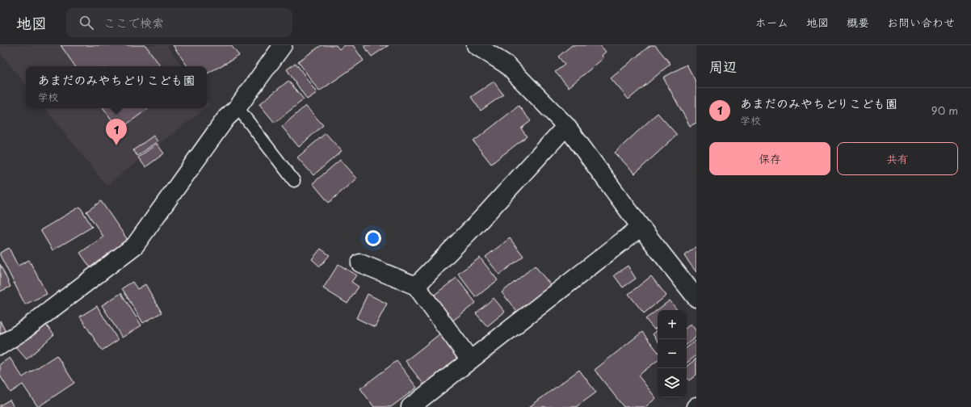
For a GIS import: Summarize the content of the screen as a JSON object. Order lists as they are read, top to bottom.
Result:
{
  "page": {
    "header": "地図",
    "search": "ここで検索",
    "nav": [
      "ホーム",
      "地図",
      "概要",
      "お問い合わせ"
    ],
    "heading": "周辺",
    "popup": ["あまだのみやちどりこども園", "学校"],
    "list": [
      {
        "mark": "1",
        "name": "あまだのみやちどりこども園",
        "note": "学校",
        "value": "90 m"
      }
    ],
    "pins": "1",
    "buttons": ["保存", "共有"],
    "map_buttons": ["+", "−"]
  }
}
